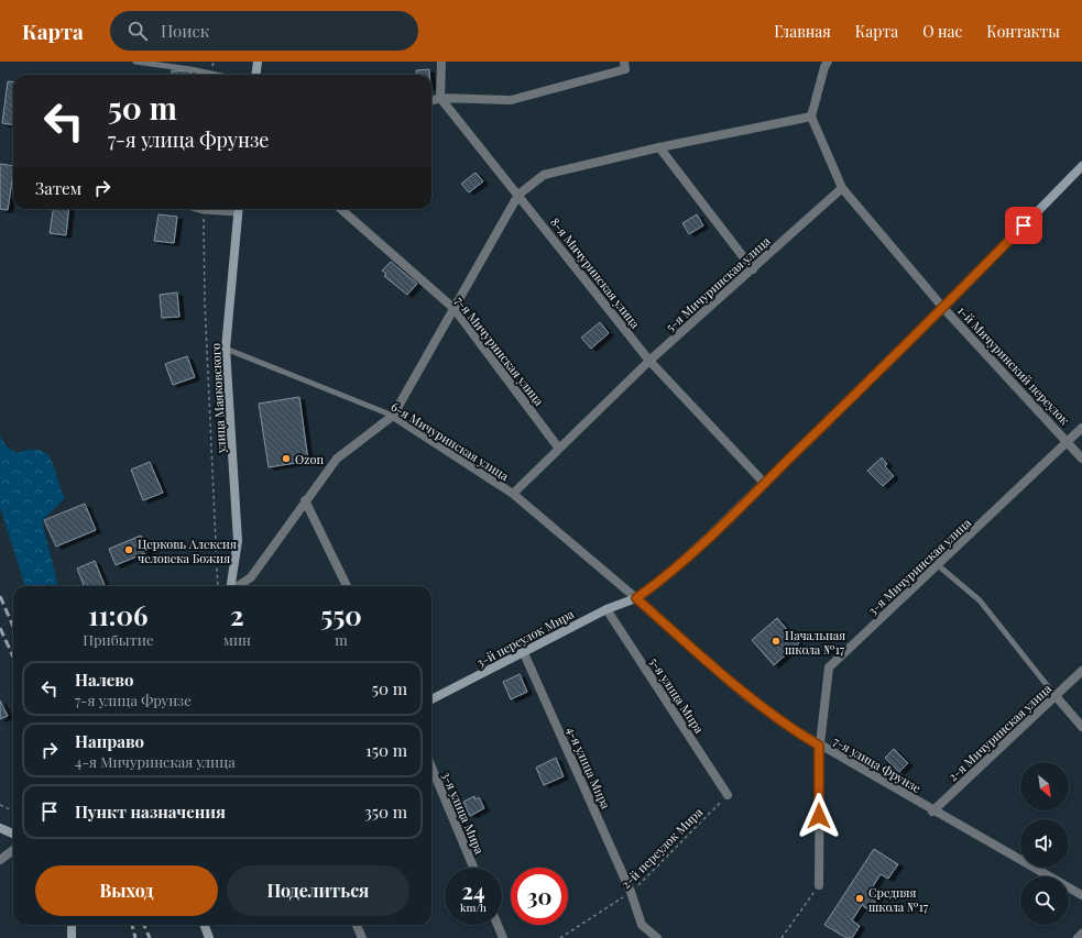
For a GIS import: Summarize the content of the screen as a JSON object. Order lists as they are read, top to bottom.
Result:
{
  "streets": {
    "street": [
      "8-я Мичуринская улица",
      "5-я Мичуринская улица",
      "7-я Мичуринская улица",
      "1-й Мичуринский переулок",
      "улица Маяковского",
      "6-я Мичуринская улица",
      "3-я Мичуринская улица",
      "3-й переулок Мира",
      "5-я улица Мира",
      "2-я Мичуринская улица",
      "7-я улица Фрунзе",
      "4-я улица Мира",
      "3-я улица Мира"
    ],
    "path": ["2-й переулок Мира"]
  },
  "crossings": [
    ["8-я Мичуринская улица", "5-я Мичуринская улица"],
    ["8-я Мичуринская улица", "3-й переулок Мира"],
    ["5-я Мичуринская улица", "7-я Мичуринская улица"],
    ["5-я Мичуринская улица", "1-й Мичуринский переулок"],
    ["5-я Мичуринская улица", "6-я Мичуринская улица"],
    ["1-й Мичуринский переулок", "3-я Мичуринская улица"],
    ["1-й Мичуринский переулок", "3-й переулок Мира"],
    ["улица Маяковского", "6-я Мичуринская улица"],
    ["6-я Мичуринская улица", "3-й переулок Мира"],
    ["6-я Мичуринская улица", "7-я улица Фрунзе"],
    ["3-я Мичуринская улица", "7-я улица Фрунзе"],
    ["3-й переулок Мира", "5-я улица Мира"],
    ["3-й переулок Мира", "7-я улица Фрунзе"],
    ["3-й переулок Мира", "4-я улица Мира"],
    ["5-я улица Мира", "2-й переулок Мира"],
    ["2-я Мичуринская улица", "7-я улица Фрунзе"],
    ["4-я улица Мира", "2-й переулок Мира"]
  ],
  "places": [
    "Ozon",
    "Церковь Алексия человека Божия",
    "Начальная школа №17",
    "Средняя школа №17"
  ],
  "north": "bottom right",
  "page": {
    "header": "Карта",
    "search": "Поиск",
    "nav": [
      "Главная",
      "Карта",
      "О нас",
      "Контакты"
    ],
    "turn": ["50 m", "7-я улица Фрунзе"],
    "then": "Затем",
    "eta": [
      "11:06",
      "Прибытие",
      "2",
      "мин",
      "550",
      "m"
    ],
    "list": [
      {
        "name": "Налево",
        "note": "7-я улица Фрунзе",
        "value": "50 m"
      },
      {
        "name": "Направо",
        "note": "4-я Мичуринская улица",
        "value": "150 m"
      },
      {
        "name": "Пункт назначения",
        "value": "350 m"
      }
    ],
    "buttons": ["Выход", "Поделиться"],
    "speed": "24 km/h",
    "limit": "30"
  }
}
